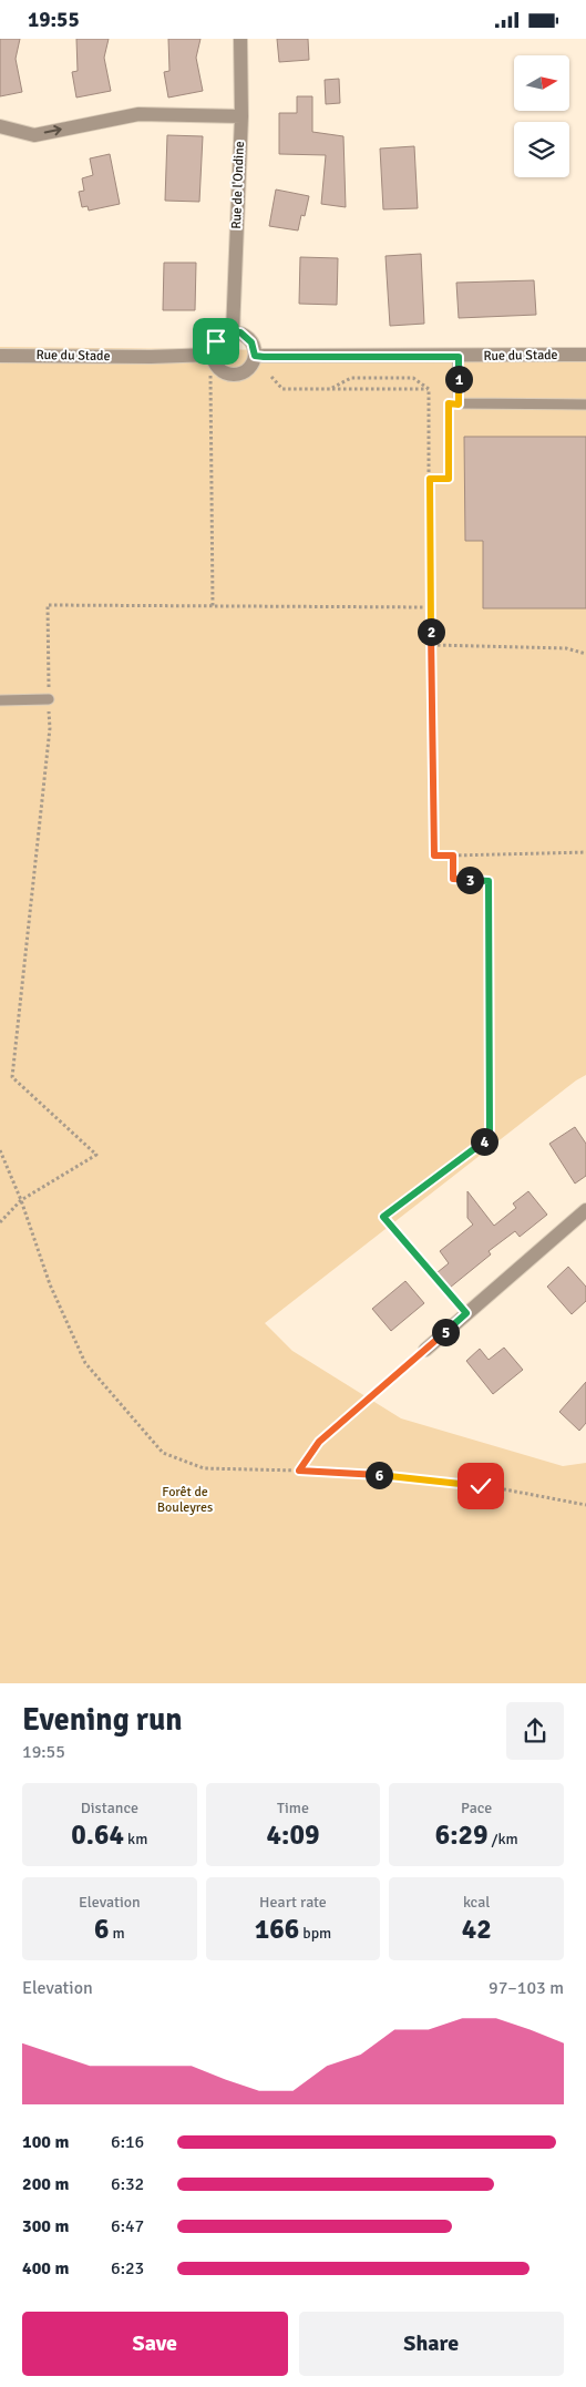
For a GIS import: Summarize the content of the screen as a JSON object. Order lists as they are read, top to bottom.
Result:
{
  "streets": {
    "street": ["Rue de l'Ondine", "Rue du Stade"]
  },
  "crossings": [
    ["Rue de l'Ondine", "Rue du Stade"]
  ],
  "parks": ["Forêt de Bouleyres"],
  "north": "right",
  "page": {
    "status": "19:55",
    "pins": [
      "1",
      "2",
      "3",
      "4",
      "5",
      "6"
    ],
    "heading": ["Evening run", "19:55"],
    "stats": [
      ["Distance", "0.64 km"],
      ["Time", "4:09"],
      ["Pace", "6:29 /km"],
      ["Elevation", "6 m"],
      ["Heart rate", "166 bpm"],
      ["kcal", "42"]
    ],
    "chart": ["Elevation", "97–103 m"],
    "list": [
      {
        "name": "100 m",
        "note": "6:16"
      },
      {
        "name": "200 m",
        "note": "6:32"
      },
      {
        "name": "300 m",
        "note": "6:47"
      },
      {
        "name": "400 m",
        "note": "6:23"
      }
    ],
    "buttons": ["Save", "Share"]
  }
}
